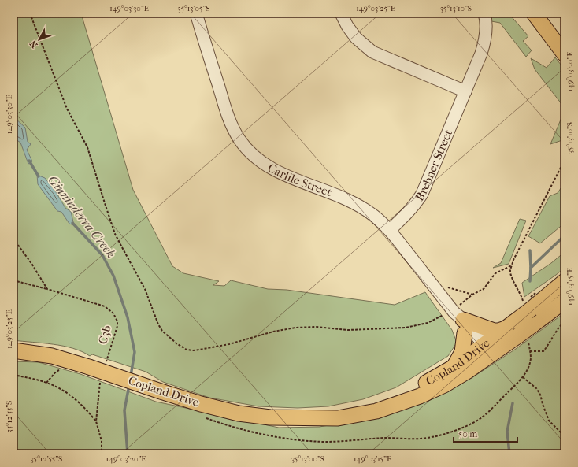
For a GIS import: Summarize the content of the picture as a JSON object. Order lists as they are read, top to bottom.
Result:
{
  "streets": {
    "main road": ["Copland Drive"],
    "street": ["Brebner Street", "Carlile Street"],
    "path": ["C3b"]
  },
  "crossings": [
    ["Brebner Street", "Carlile Street"],
    ["Carlile Street", "Copland Drive"]
  ],
  "water": ["Ginninderra Creek"],
  "scale_bar": "50 m",
  "north": "bottom left",
  "coordinates": [
    "149°03'30\"E",
    "35°13'05\"S",
    "149°03'25\"E",
    "35°13'10\"S",
    "149°03'20\"E",
    "149°03'15\"E",
    "35°12'55\"S",
    "35°13'00\"S"
  ]
}
